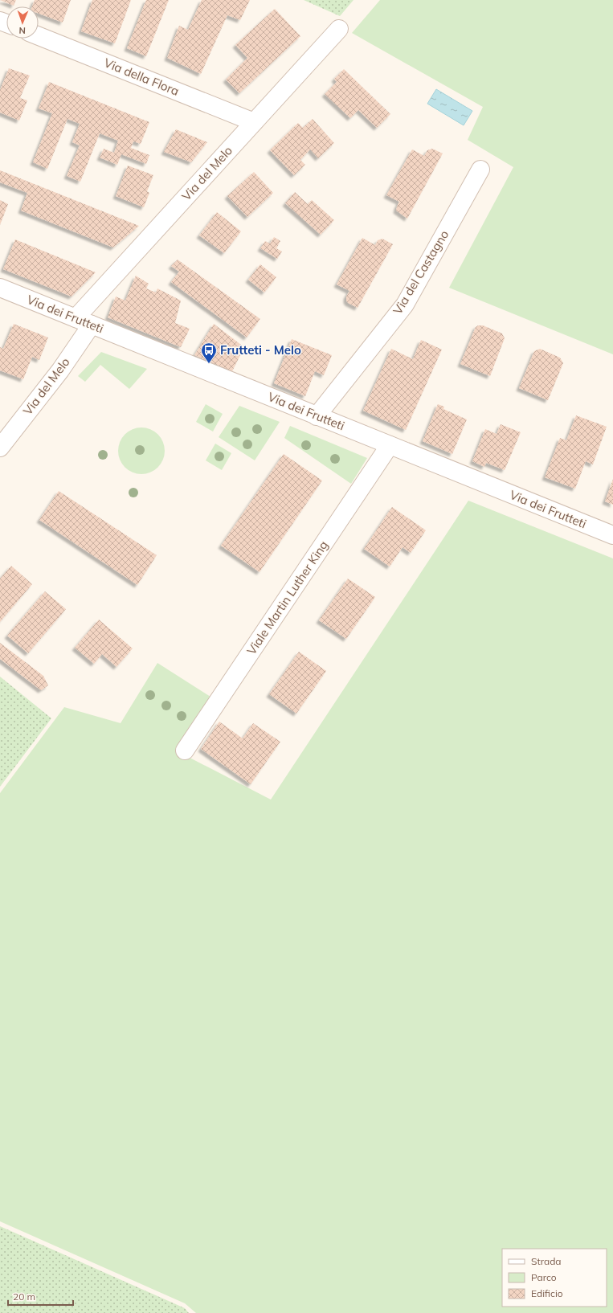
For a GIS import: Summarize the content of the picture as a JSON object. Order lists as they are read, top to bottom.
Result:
{
  "streets": {
    "street": [
      "Via della Flora",
      "Via del Melo",
      "Via del Castagno",
      "Via dei Frutteti",
      "Viale Martin Luther King"
    ]
  },
  "crossings": [
    ["Via della Flora", "Via del Melo"],
    ["Via del Melo", "Via dei Frutteti"],
    ["Via del Castagno", "Via dei Frutteti"],
    ["Via dei Frutteti", "Viale Martin Luther King"]
  ],
  "places": {
    "bus stop": ["Frutteti - Melo"]
  },
  "legend": ["Strada", "Parco", "Edificio"],
  "scale_bar": "20 m",
  "north": "bottom"
}
